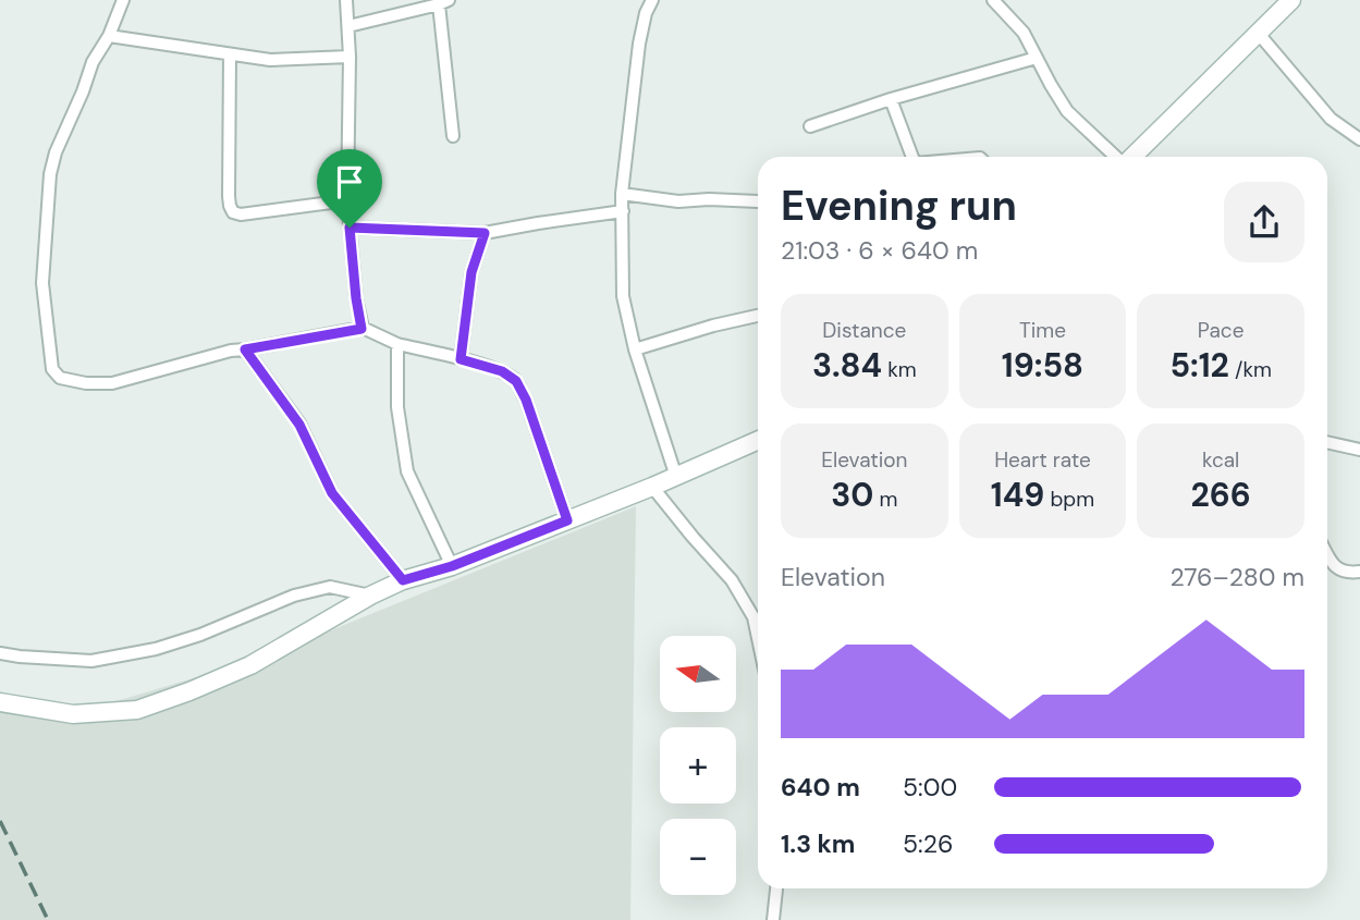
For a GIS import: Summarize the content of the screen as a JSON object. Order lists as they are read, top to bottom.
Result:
{
  "north": "left",
  "page": {
    "heading": ["Evening run", "21:03 · 6 × 640 m"],
    "stats": [
      ["Distance", "3.84 km"],
      ["Time", "19:58"],
      ["Pace", "5:12 /km"],
      ["Elevation", "30 m"],
      ["Heart rate", "149 bpm"],
      ["kcal", "266"]
    ],
    "chart": ["Elevation", "276–280 m"],
    "map_buttons": ["+", "−"],
    "list": [
      {
        "name": "640 m",
        "note": "5:00"
      },
      {
        "name": "1.3 km",
        "note": "5:26"
      }
    ]
  }
}
